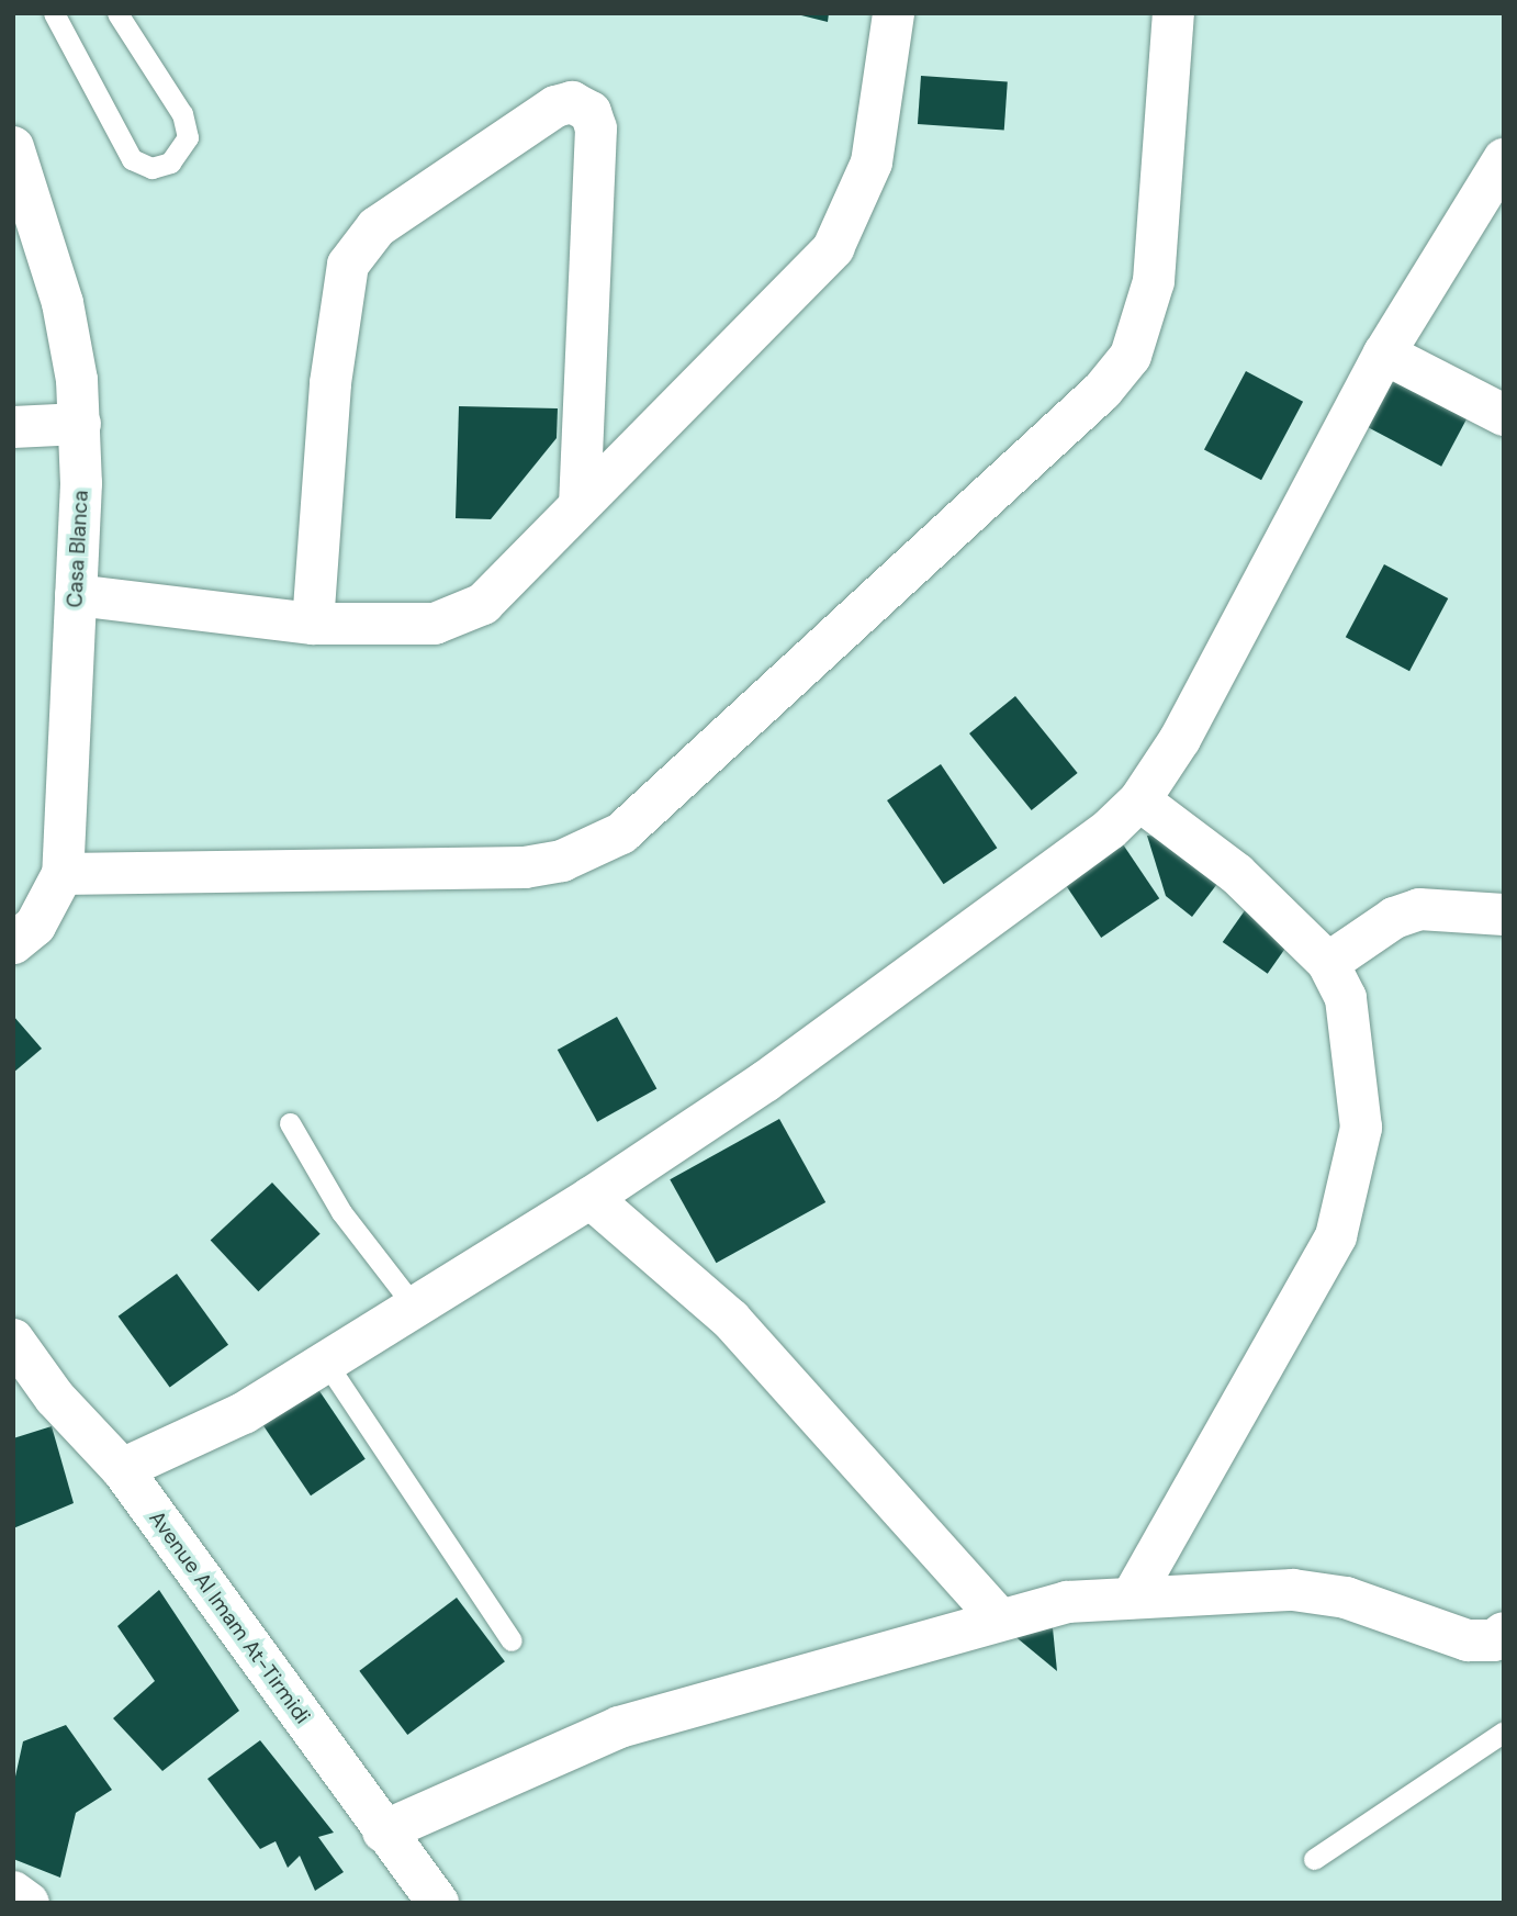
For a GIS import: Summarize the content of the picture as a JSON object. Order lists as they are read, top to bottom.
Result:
{
  "streets": {
    "street": ["Casa Blanca", "Avenue Al Imam At-Tirmidi"]
  }
}
